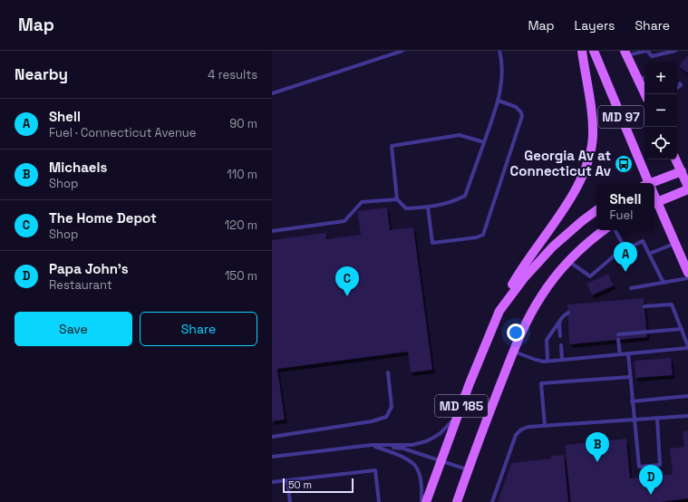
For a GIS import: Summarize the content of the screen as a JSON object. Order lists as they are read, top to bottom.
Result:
{
  "streets": {
    "main road": ["MD 97", "MD 185"]
  },
  "places": {
    "bus stop": ["Georgia Av at Connecticut Av"]
  },
  "scale_bar": "50 m",
  "page": {
    "header": "Map",
    "nav": ["Map", "Layers", "Share"],
    "heading": ["Nearby", "4 results"],
    "map_buttons": ["+", "−"],
    "list": [
      {
        "mark": "A",
        "name": "Shell",
        "note": "Fuel · Connecticut Avenue",
        "value": "90 m"
      },
      {
        "mark": "B",
        "name": "Michaels",
        "note": "Shop",
        "value": "110 m"
      },
      {
        "mark": "C",
        "name": "The Home Depot",
        "note": "Shop",
        "value": "120 m"
      },
      {
        "mark": "D",
        "name": "Papa John's",
        "note": "Restaurant",
        "value": "150 m"
      }
    ],
    "popup": ["Shell", "Fuel"],
    "pins": [
      "A",
      "C",
      "B",
      "D"
    ],
    "buttons": ["Save", "Share"],
    "scale": "50 m"
  }
}
